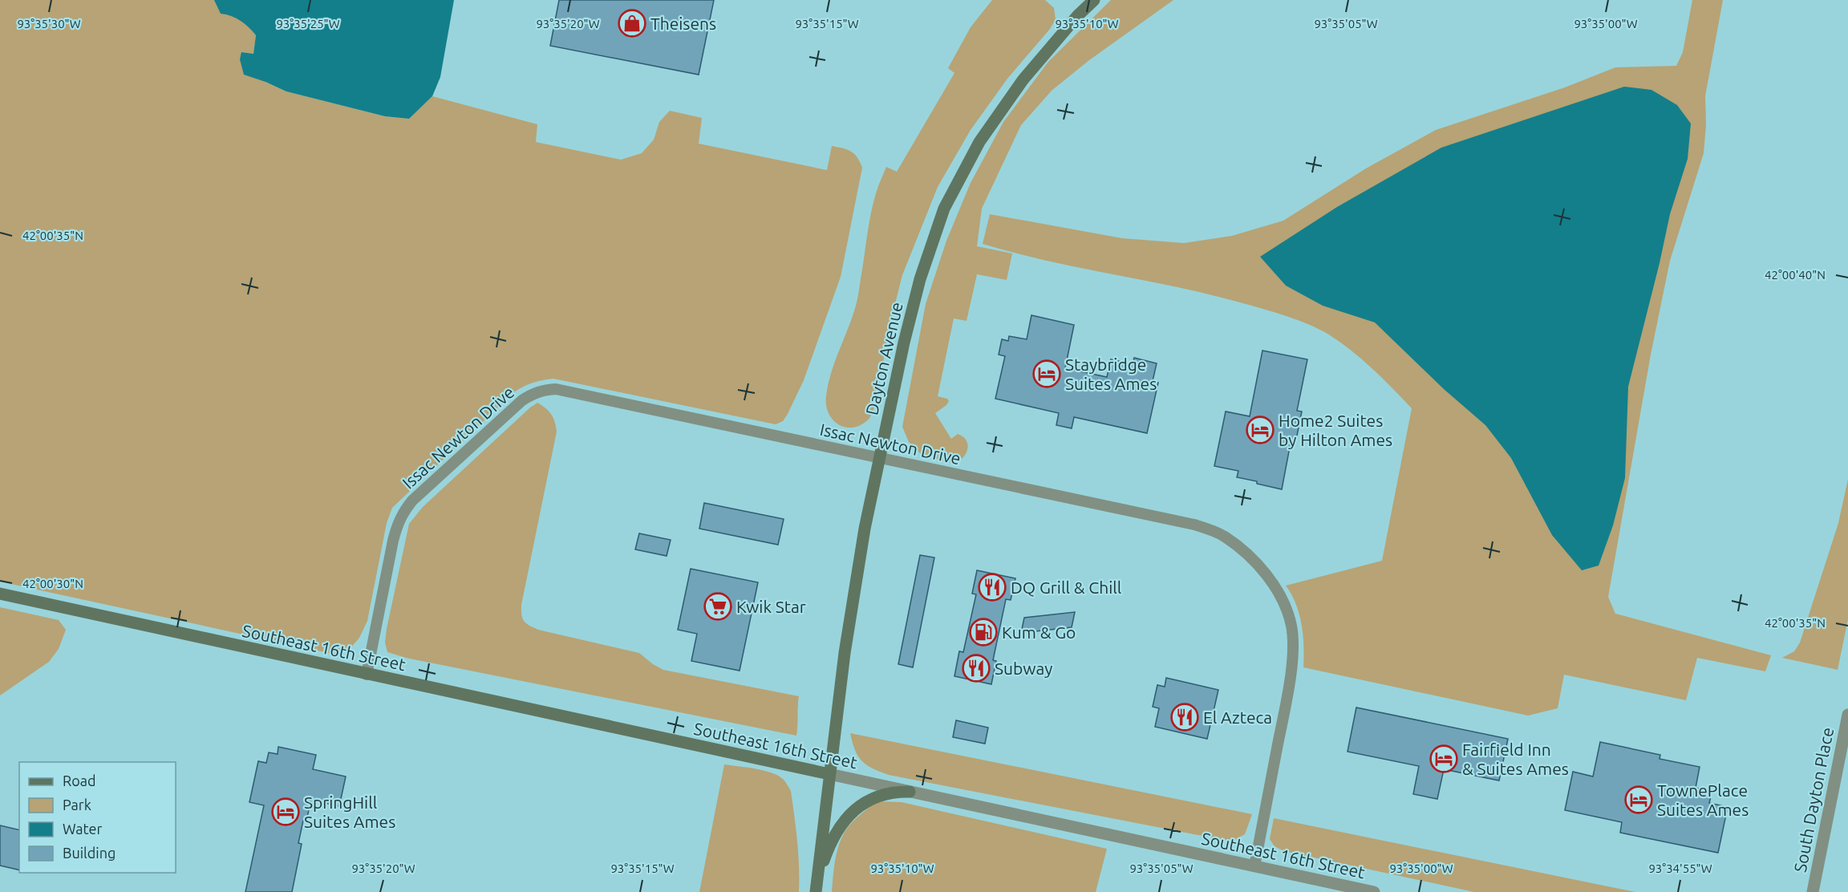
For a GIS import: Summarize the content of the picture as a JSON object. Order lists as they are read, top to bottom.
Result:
{
  "streets": {
    "main road": ["Dayton Avenue", "Southeast 16th Street"],
    "street": ["Issac Newton Drive", "South Dayton Place"]
  },
  "crossings": [
    ["Dayton Avenue", "Issac Newton Drive"],
    ["Dayton Avenue", "Southeast 16th Street"],
    ["Issac Newton Drive", "Southeast 16th Street"]
  ],
  "places": {
    "shop": ["Theisens"],
    "hotel": [
      "Staybridge Suites Ames",
      "Home2 Suites by Hilton Ames",
      "Fairfield Inn & Suites Ames",
      "TownePlace Suites Ames",
      "SpringHill Suites Ames"
    ],
    "restaurant": ["DQ Grill & Chill", "Subway", "El Azteca"],
    "supermarket": ["Kwik Star"],
    "fuel station": ["Kum & Go"]
  },
  "legend": [
    "Road",
    "Park",
    "Water",
    "Building"
  ],
  "coordinates": [
    "93°35'30\"W",
    "93°35'25\"W",
    "93°35'20\"W",
    "93°35'15\"W",
    "93°35'10\"W",
    "93°35'05\"W",
    "93°35'00\"W",
    "42°00'35\"N",
    "42°00'40\"N",
    "42°00'30\"N",
    "93°34'55\"W"
  ]
}
